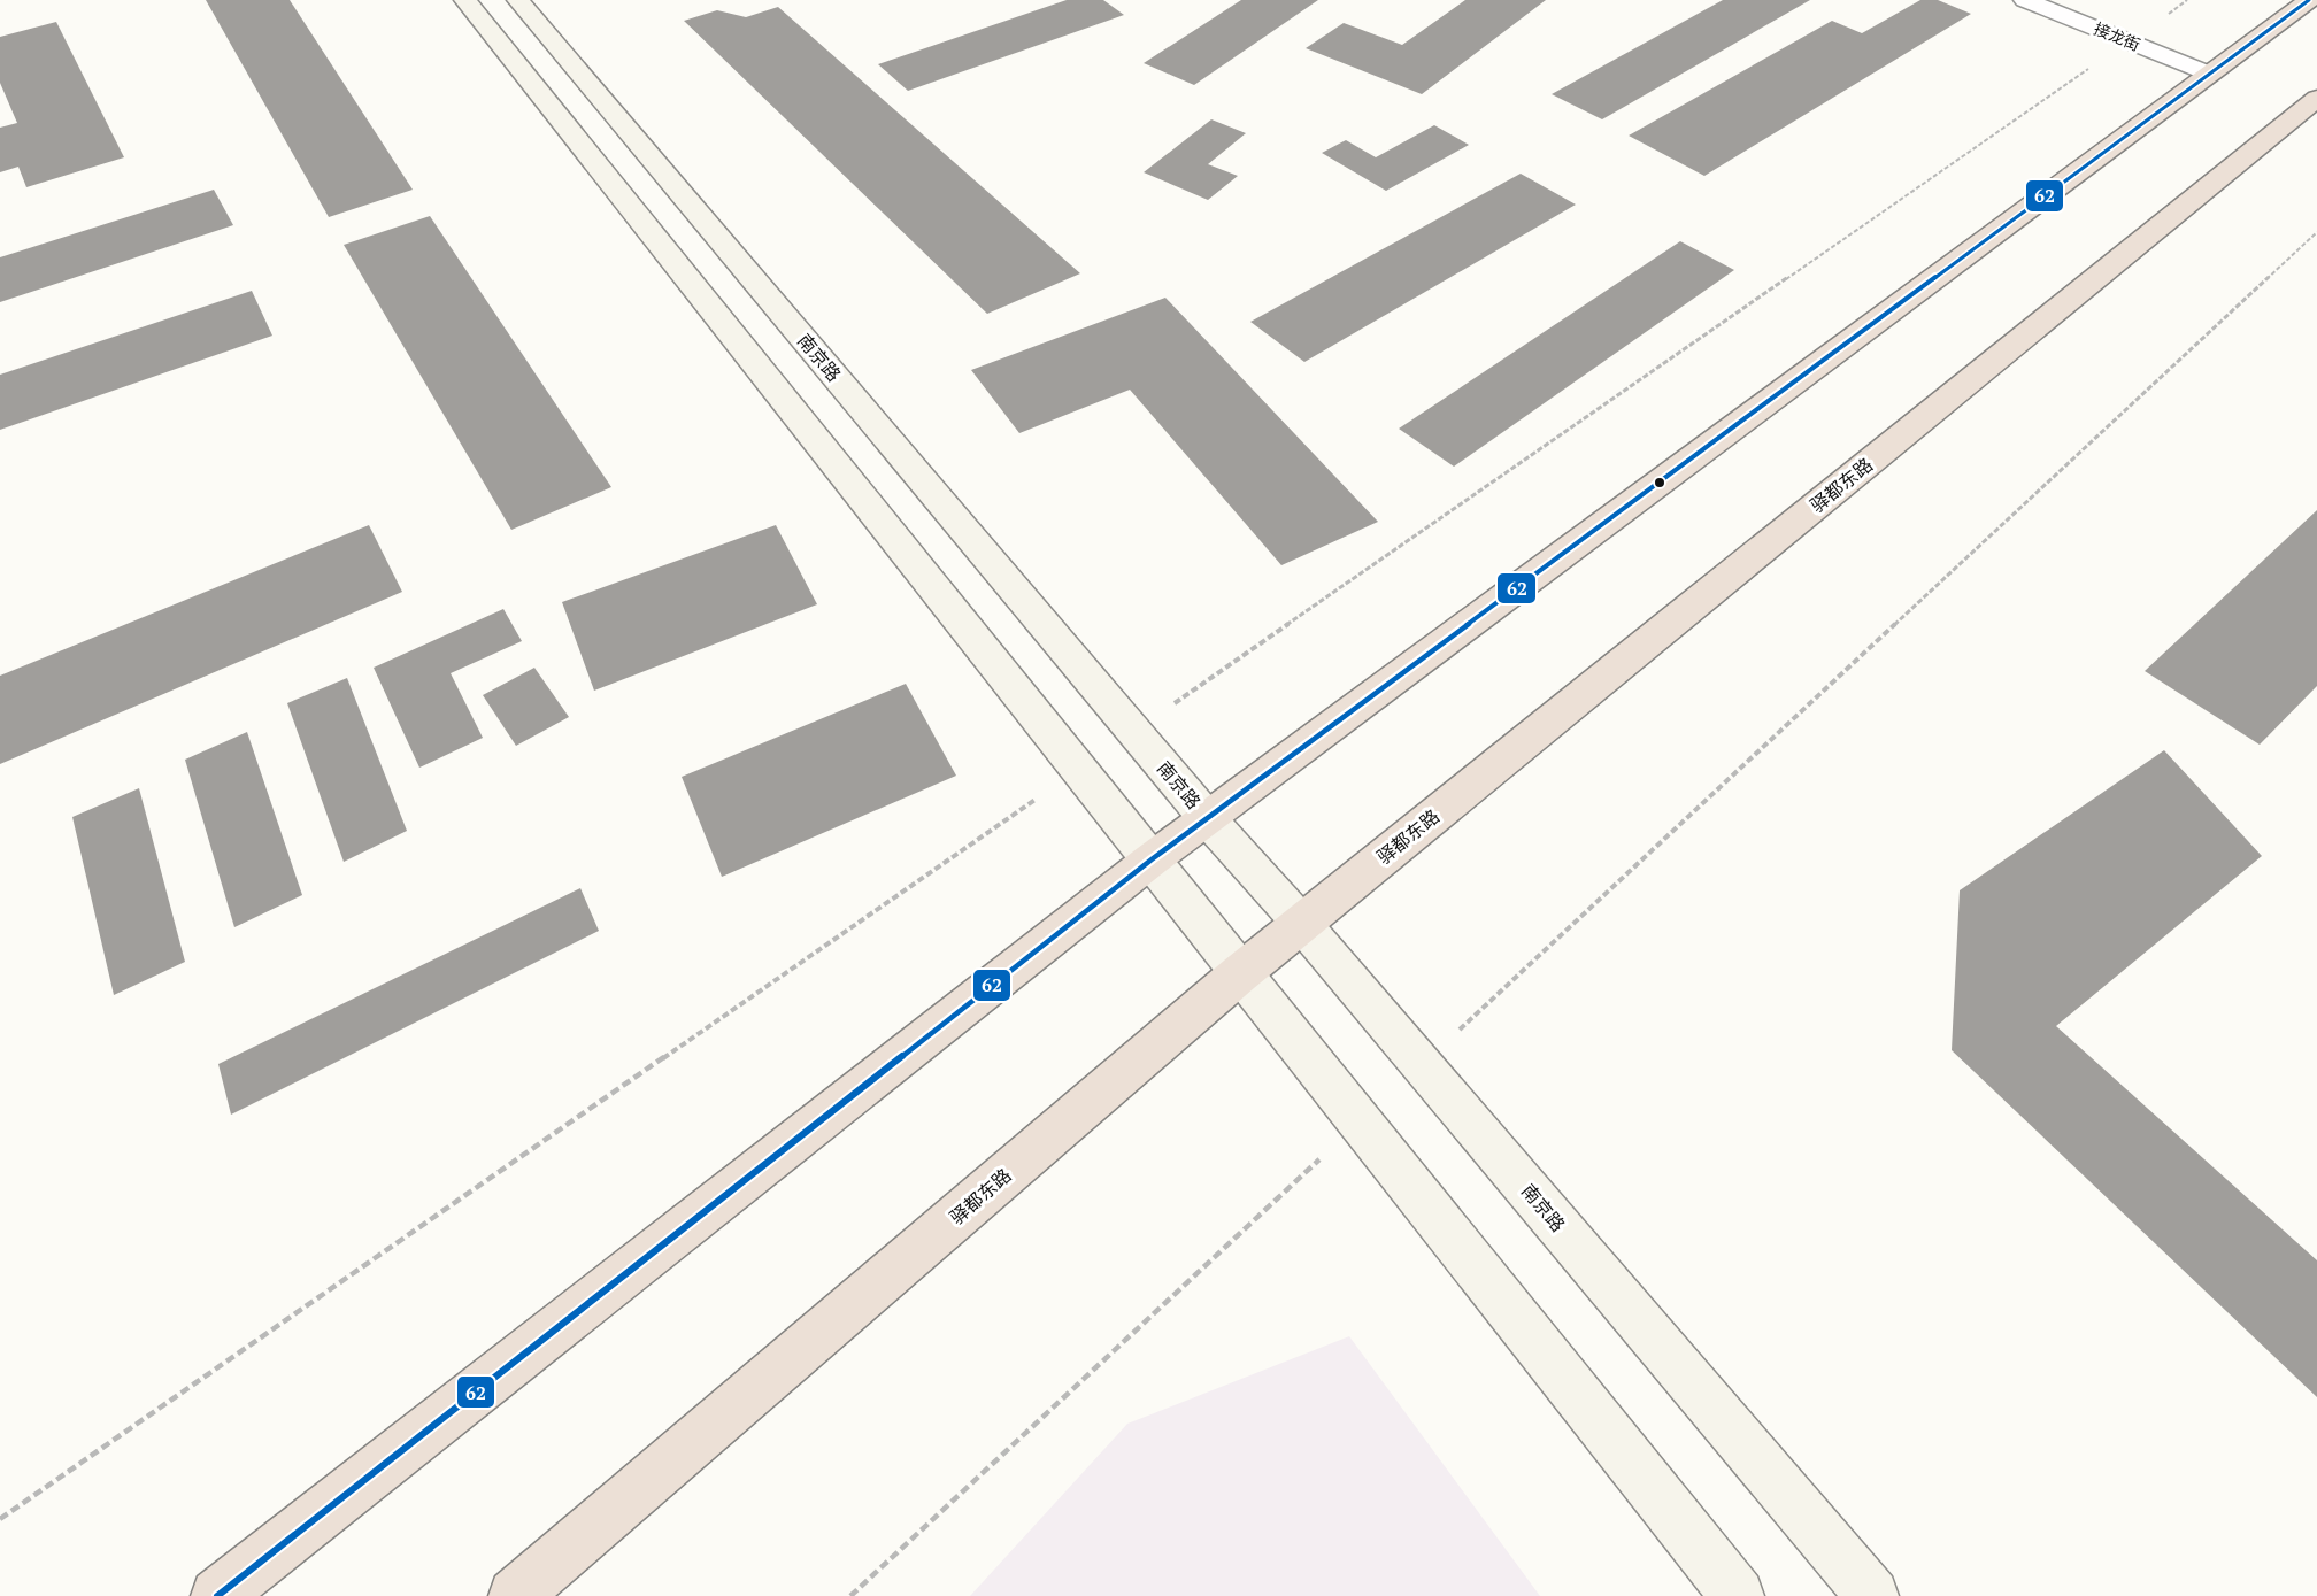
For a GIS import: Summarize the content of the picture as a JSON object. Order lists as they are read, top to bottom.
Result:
{
  "streets": {
    "highway": ["驿都东路"],
    "street": ["接龙街", "南京路"]
  },
  "crossings": [
    ["南京路", "驿都东路"]
  ],
  "lines": ["transit line 62"]
}
